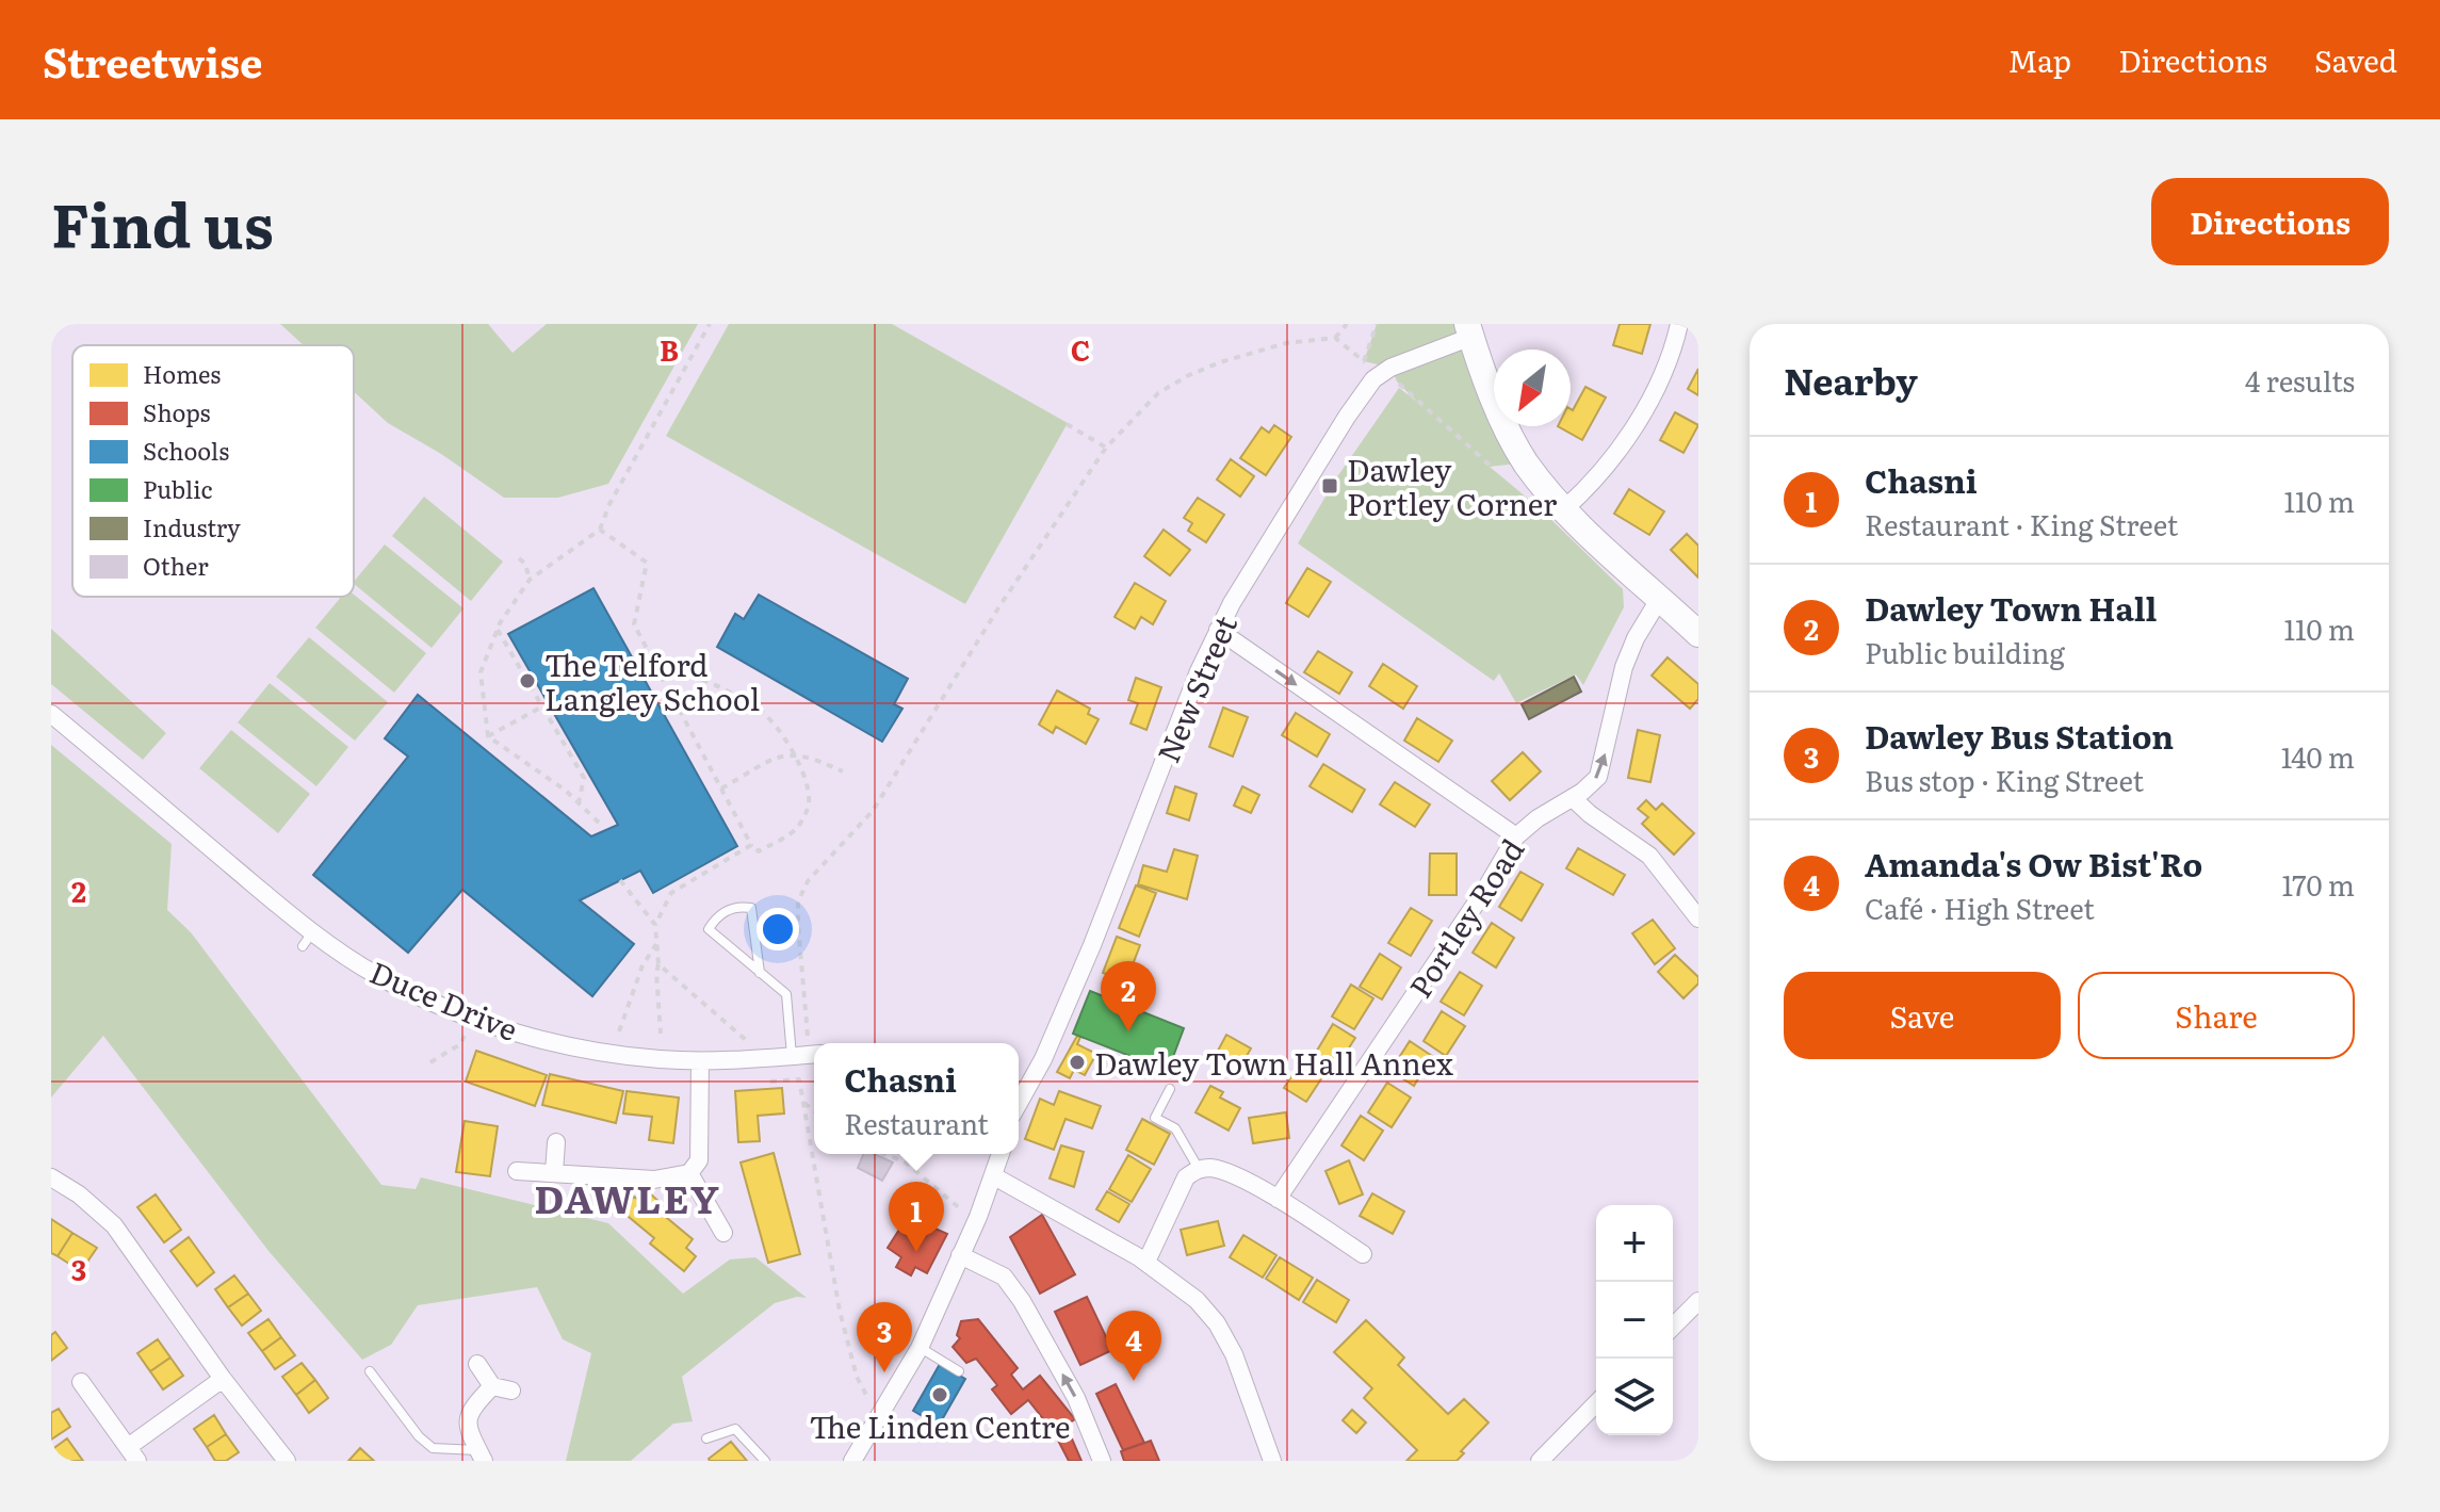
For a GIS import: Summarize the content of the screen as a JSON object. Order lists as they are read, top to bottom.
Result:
{
  "streets": {
    "street": ["New Street", "Portley Road", "Duce Drive"]
  },
  "districts": ["DAWLEY"],
  "places": {
    "transit": ["Dawley Portley Corner"],
    "other": ["The Telford Langley School", "Dawley Town Hall Annex", "The Linden Centre"]
  },
  "legend": [
    "Homes",
    "Shops",
    "Schools",
    "Public",
    "Industry",
    "Other"
  ],
  "north": "bottom left",
  "page": {
    "header": "Streetwise",
    "nav": ["Map", "Directions", "Saved"],
    "title": "Find us",
    "buttons": [
      "Directions",
      ["Save", "Share"]
    ],
    "heading": ["Nearby", "4 results"],
    "list": [
      {
        "mark": "1",
        "name": "Chasni",
        "note": "Restaurant · King Street",
        "value": "110 m"
      },
      {
        "mark": "2",
        "name": "Dawley Town Hall",
        "note": "Public building",
        "value": "110 m"
      },
      {
        "mark": "3",
        "name": "Dawley Bus Station",
        "note": "Bus stop · King Street",
        "value": "140 m"
      },
      {
        "mark": "4",
        "name": "Amanda's Ow Bist'Ro",
        "note": "Café · High Street",
        "value": "170 m"
      }
    ],
    "pins": [
      "2",
      "1",
      "3",
      "4"
    ],
    "popup": ["Chasni", "Restaurant"],
    "map_buttons": ["+", "−"]
  },
  "grid": {
    "columns": ["B", "C"],
    "rows": ["2", "3"]
  }
}
